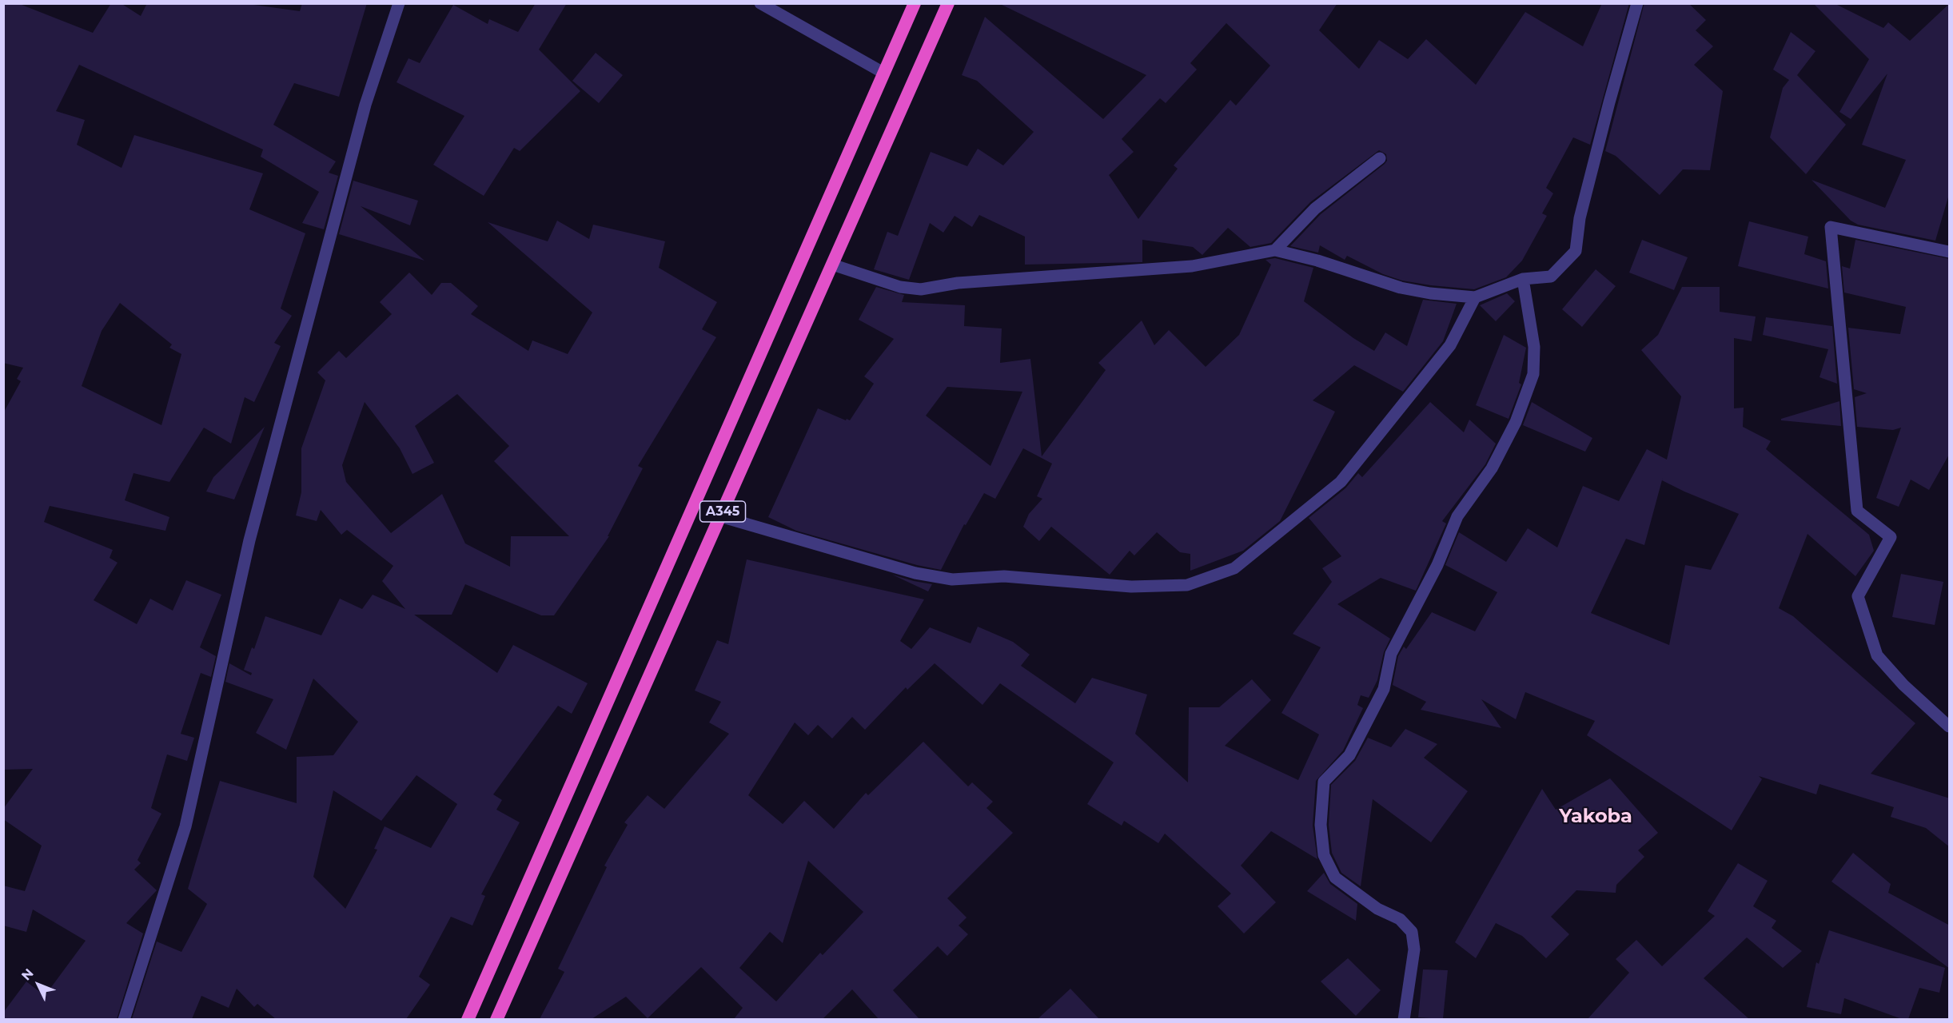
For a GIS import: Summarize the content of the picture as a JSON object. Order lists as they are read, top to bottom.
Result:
{
  "streets": {
    "highway": ["A345"]
  },
  "districts": ["Yakoba"],
  "north": "top left"
}
